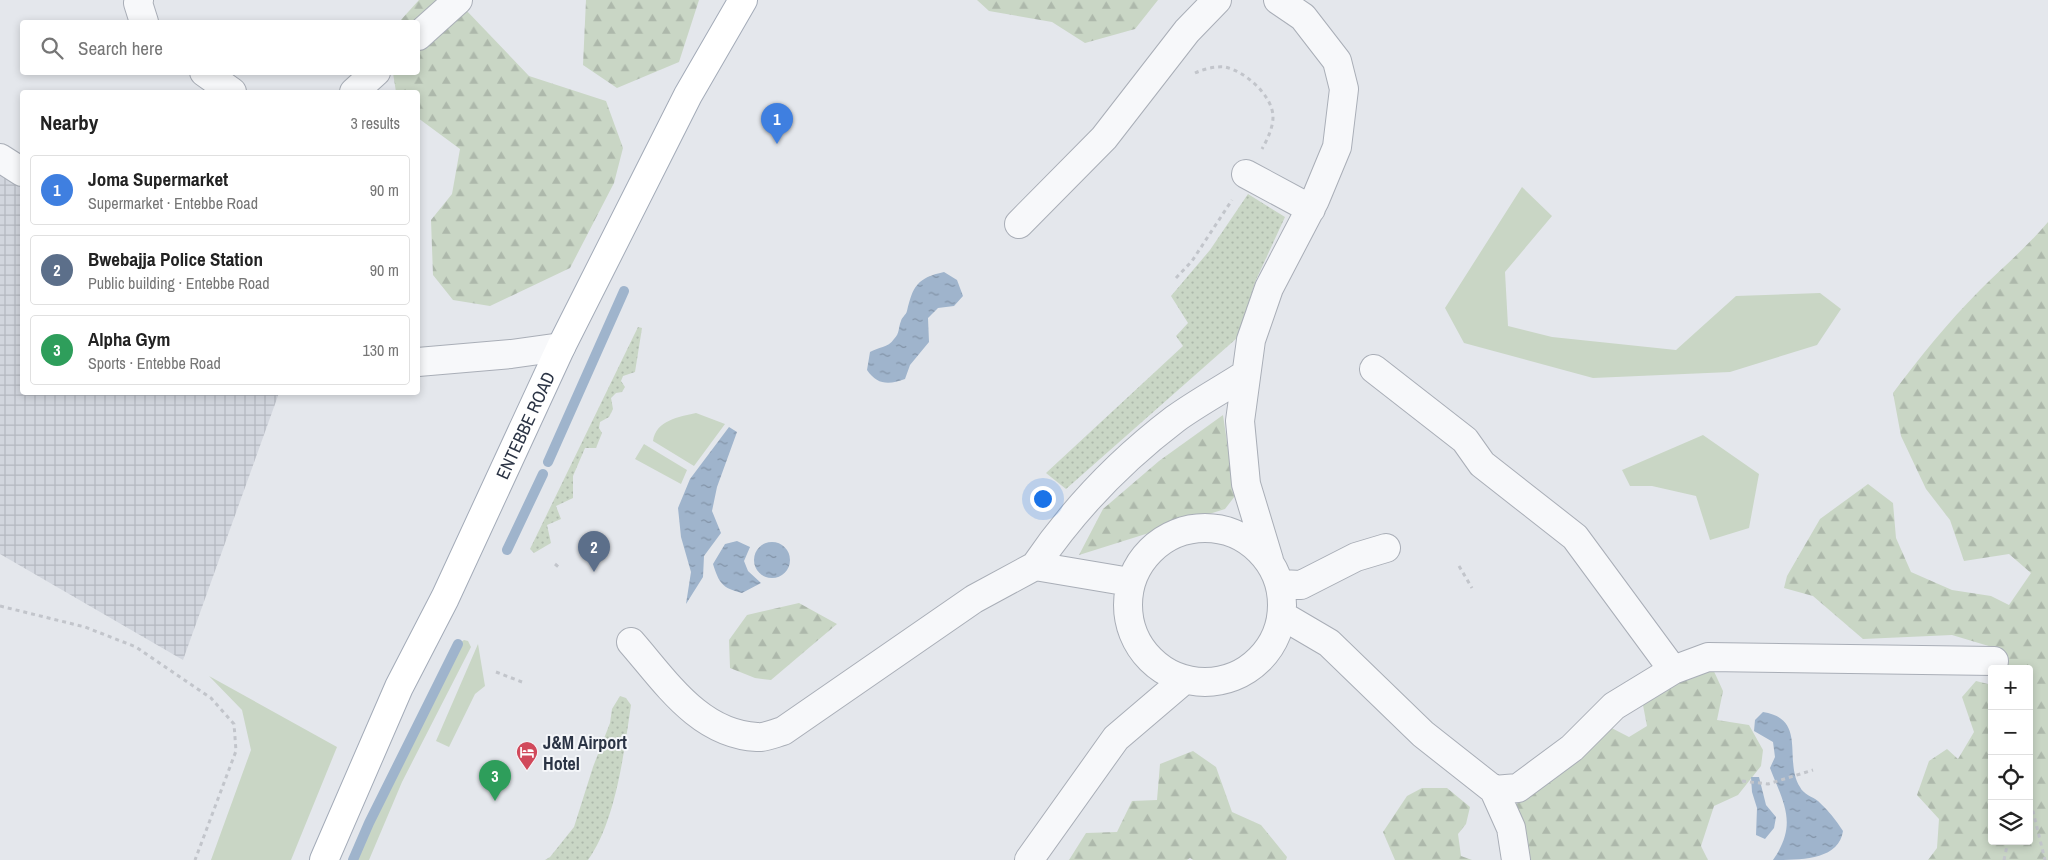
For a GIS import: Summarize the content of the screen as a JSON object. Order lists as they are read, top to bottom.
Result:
{
  "streets": {
    "main road": ["ENTEBBE ROAD"]
  },
  "places": {
    "hotel": ["J&M Airport Hotel"]
  },
  "page": {
    "search": "Search here",
    "heading": ["Nearby", "3 results"],
    "pins": ["1", "2", "3"],
    "list": [
      {
        "mark": "1",
        "name": "Joma Supermarket",
        "note": "Supermarket · Entebbe Road",
        "value": "90 m"
      },
      {
        "mark": "2",
        "name": "Bwebajja Police Station",
        "note": "Public building · Entebbe Road",
        "value": "90 m"
      },
      {
        "mark": "3",
        "name": "Alpha Gym",
        "note": "Sports · Entebbe Road",
        "value": "130 m"
      }
    ],
    "map_buttons": ["+", "−"]
  }
}
